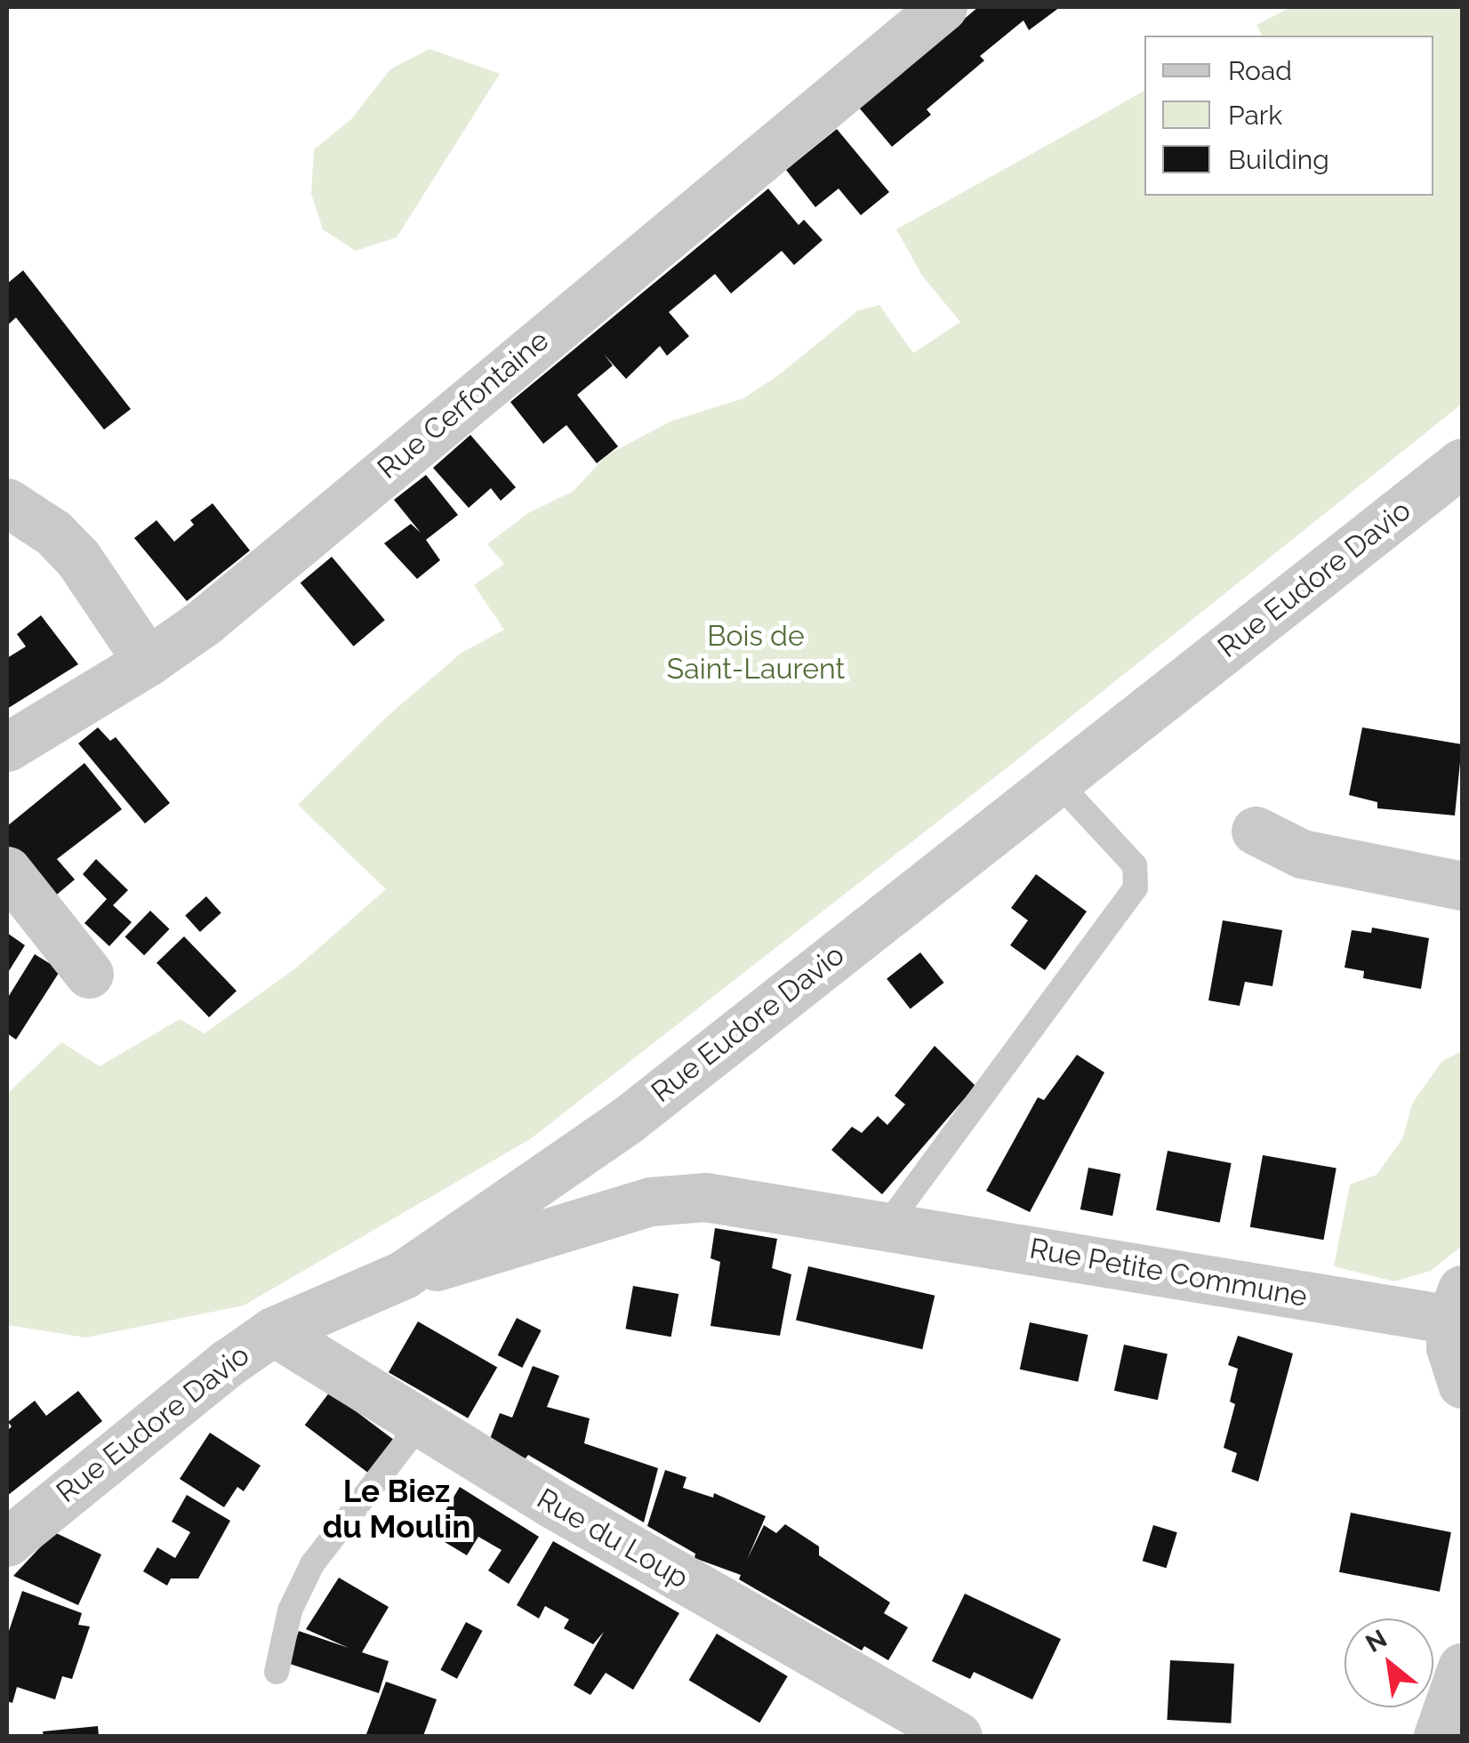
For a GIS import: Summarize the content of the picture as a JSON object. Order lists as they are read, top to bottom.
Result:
{
  "streets": {
    "street": [
      "Rue Cerfontaine",
      "Rue Eudore Davio",
      "Rue Petite Commune",
      "Rue du Loup"
    ]
  },
  "crossings": [
    ["Rue Eudore Davio", "Rue Petite Commune"],
    ["Rue Eudore Davio", "Rue du Loup"]
  ],
  "districts": ["Le Biez du Moulin"],
  "parks": ["Bois de Saint-Laurent"],
  "legend": ["Road", "Park", "Building"],
  "north": "top left"
}
